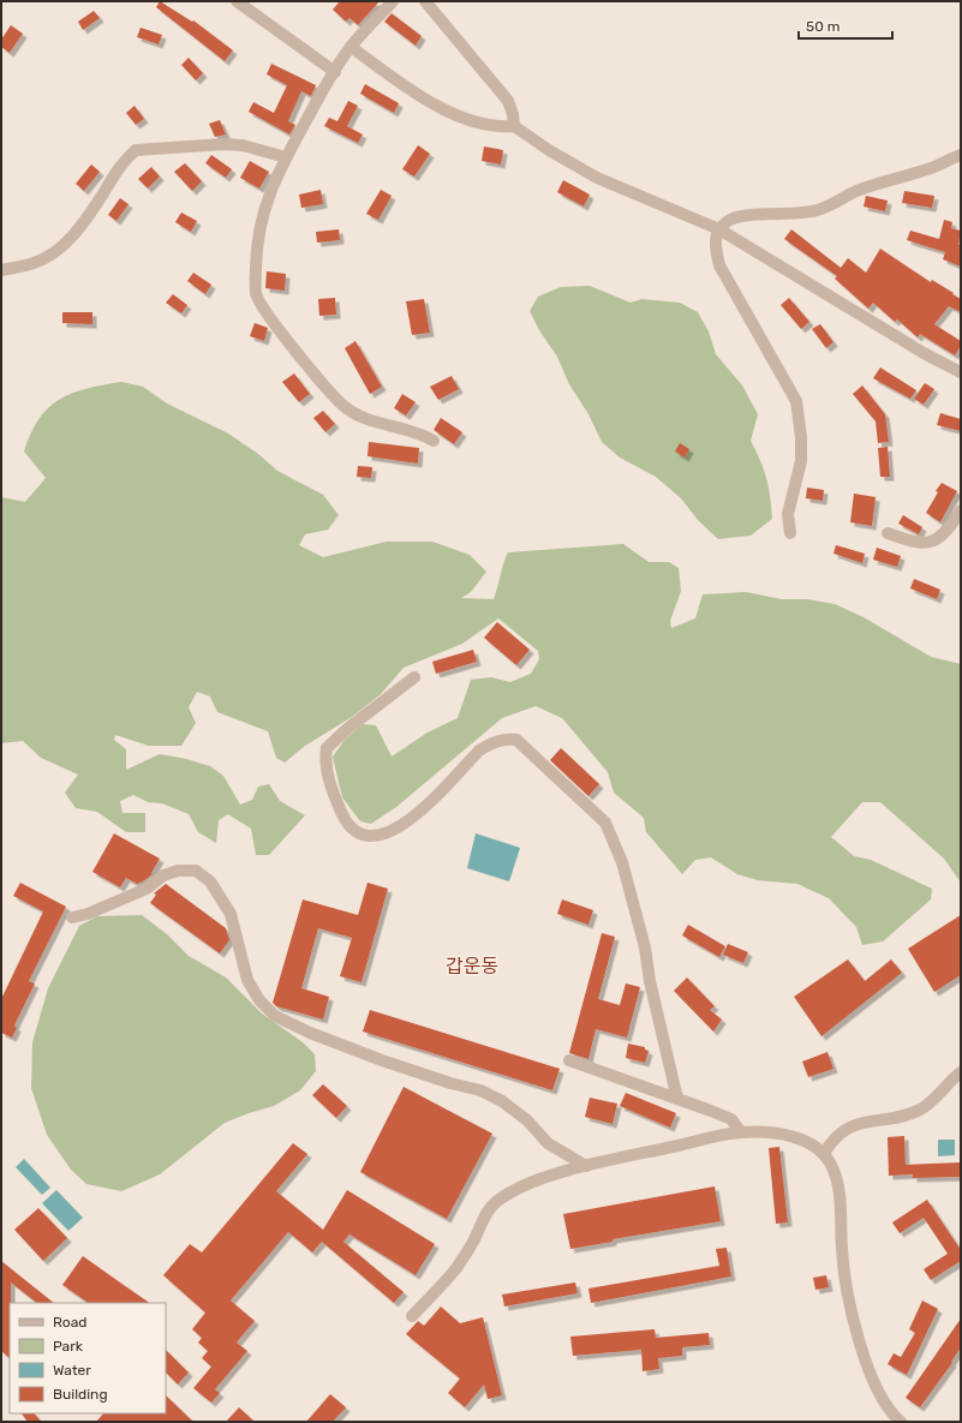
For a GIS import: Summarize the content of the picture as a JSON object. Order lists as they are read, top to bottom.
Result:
{
  "districts": ["갑운동"],
  "legend": [
    "Road",
    "Park",
    "Water",
    "Building"
  ],
  "scale_bar": "50 m"
}
